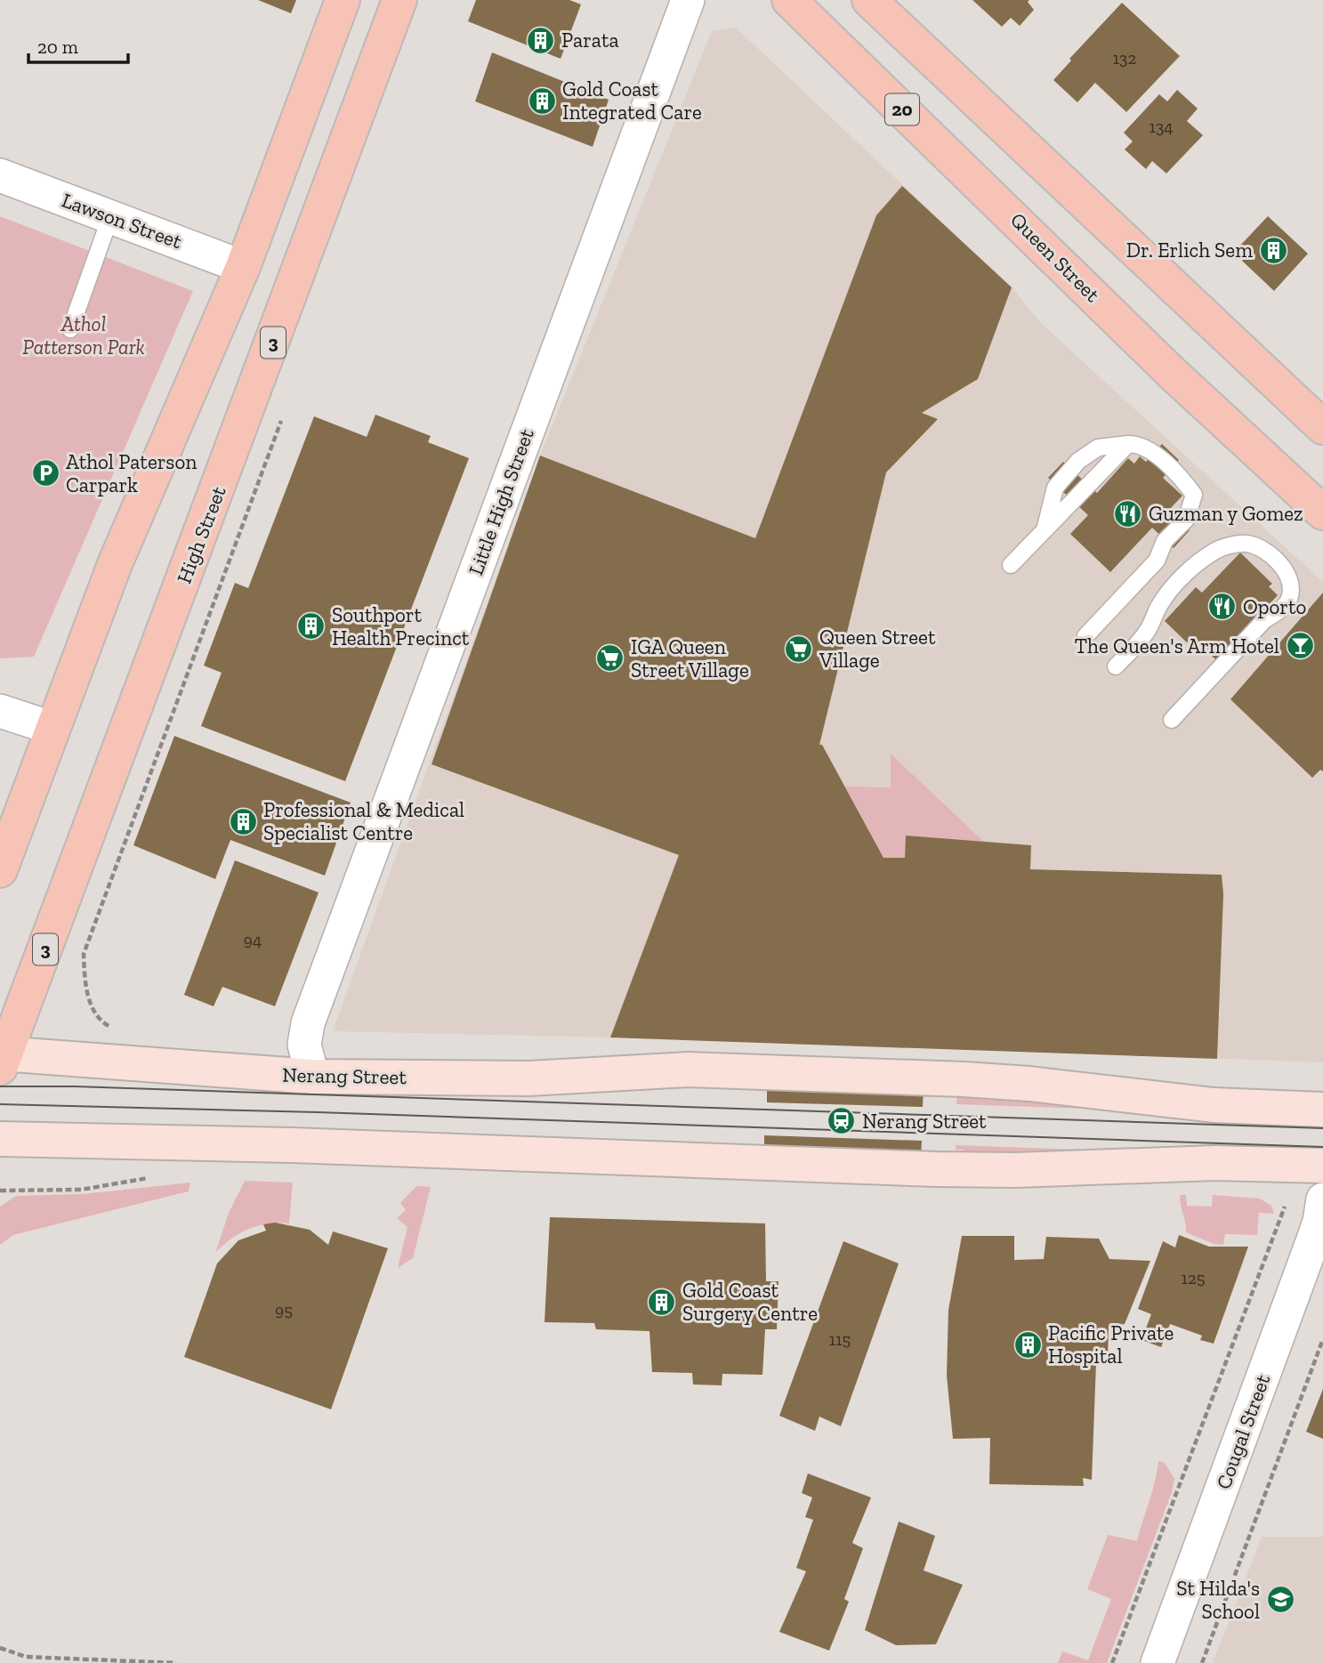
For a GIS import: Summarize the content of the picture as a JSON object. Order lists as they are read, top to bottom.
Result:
{
  "streets": {
    "main road": [
      "20",
      "Queen Street",
      "3",
      "High Street",
      "Nerang Street"
    ],
    "street": ["Lawson Street", "Little High Street", "Cougal Street"]
  },
  "crossings": [
    ["Little High Street", "Nerang Street"],
    ["High Street", "Nerang Street"]
  ],
  "parks": ["Athol Patterson Park"],
  "places": {
    "building": [
      "Parata",
      "Gold Coast Integrated Care",
      "Dr. Erlich Sem",
      "Southport Health Precinct",
      "Professional & Medical Specialist Centre",
      "Gold Coast Surgery Centre",
      "Pacific Private Hospital"
    ],
    "parking": ["Athol Paterson Carpark"],
    "restaurant": ["Guzman y Gomez", "Oporto"],
    "bar": ["The Queen's Arm Hotel"],
    "supermarket": ["Queen Street Village", "IGA Queen Street Village"],
    "station": ["Nerang Street"],
    "school or university": ["St Hilda's School"]
  },
  "house_numbers": [
    "132",
    "134",
    "94",
    "125",
    "95",
    "115"
  ],
  "scale_bar": "20 m"
}
